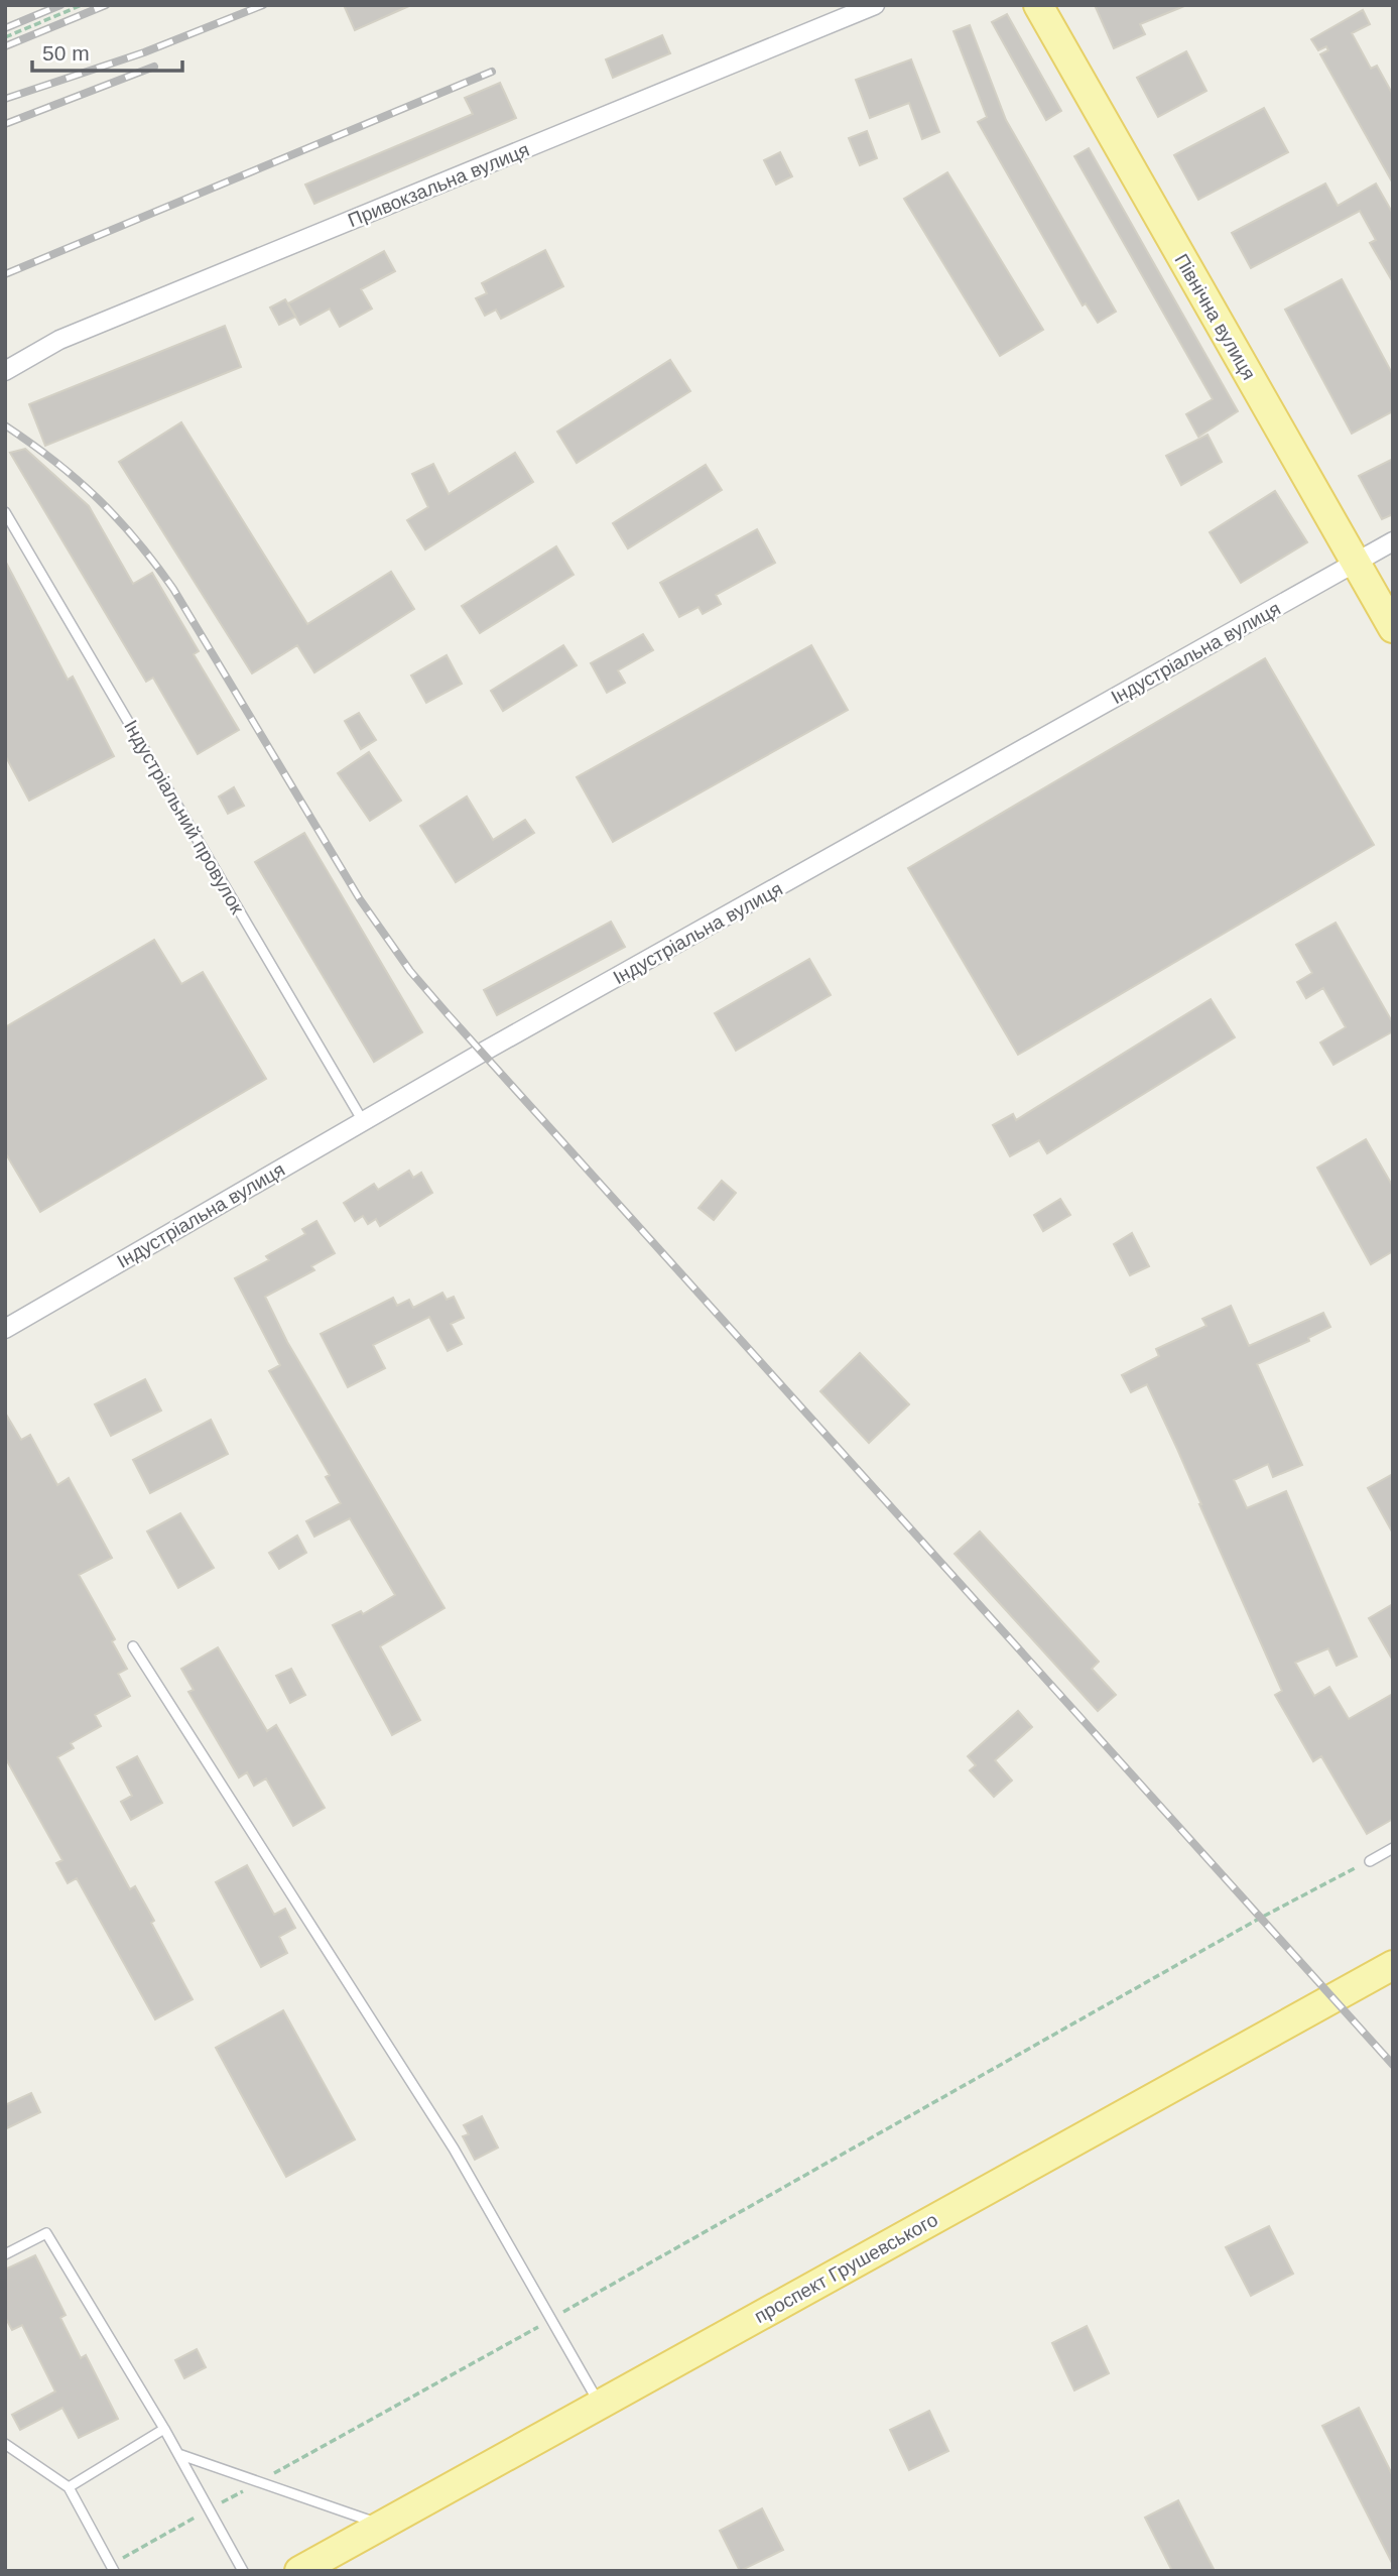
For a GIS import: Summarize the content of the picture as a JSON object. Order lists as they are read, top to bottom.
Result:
{
  "streets": {
    "main road": ["Північна вулиця", "проспект Грушевського"],
    "street": ["Привокзальна вулиця", "Індустріальна вулиця"],
    "lane": ["Індустріальний провулок"]
  },
  "crossings": [
    ["Північна вулиця", "Індустріальна вулиця"],
    ["Індустріальна вулиця", "Індустріальний провулок"]
  ],
  "scale_bar": "50 m"
}
